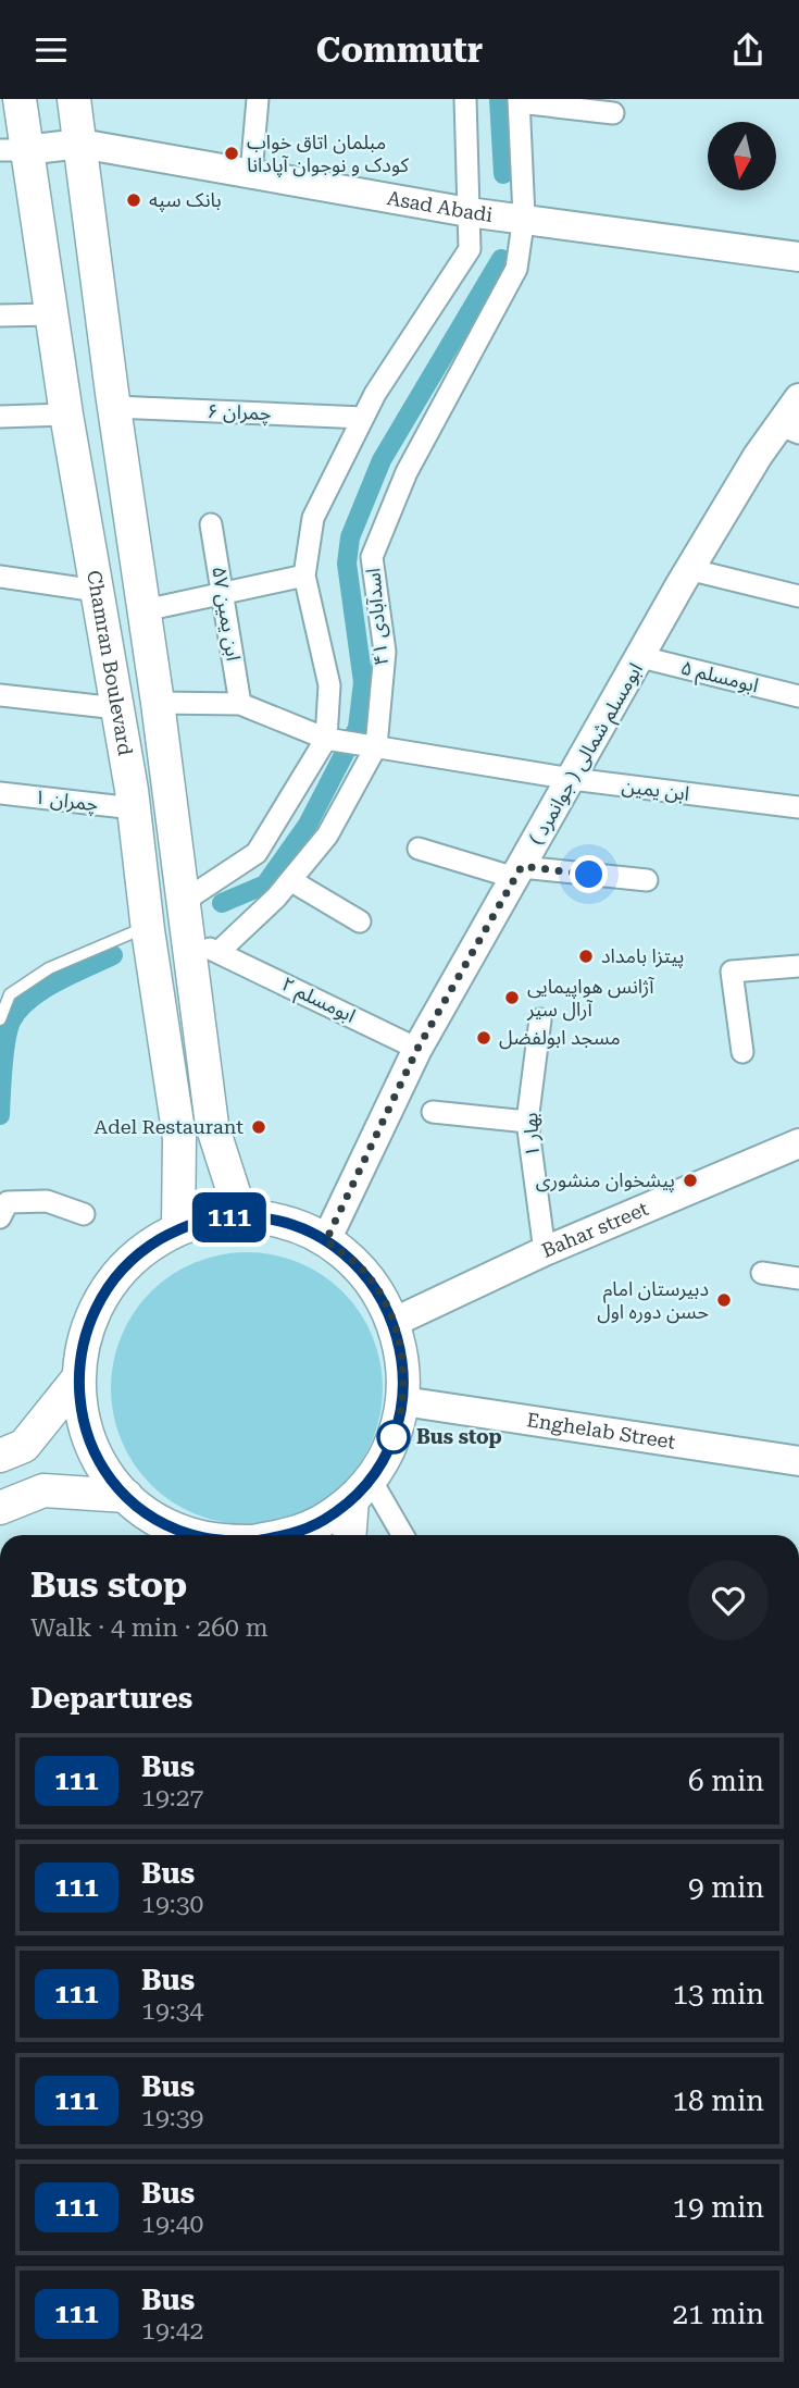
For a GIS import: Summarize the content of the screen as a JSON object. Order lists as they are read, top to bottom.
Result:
{
  "streets": {
    "main road": [
      "Asad Abadi",
      "Chamran Boulevard",
      "ابومسلم شمالی ( جوانمرد )",
      "Bahar street",
      "Enghelab Street"
    ],
    "street": [
      "چمران ۶",
      "ابن یمین ۵۷",
      "اسدآبادی ۴۱",
      "ابومسلم ۵",
      "ابن یمین",
      "چمران ۱",
      "ابومسلم ۲",
      "بهار ۱"
    ]
  },
  "crossings": [
    ["Asad Abadi", "اسدآبادی ۴۱"],
    ["Asad Abadi", "Chamran Boulevard"],
    ["چمران ۶", "Chamran Boulevard"],
    ["اسدآبادی ۴۱", "Chamran Boulevard"],
    ["اسدآبادی ۴۱", "ابن یمین"],
    ["اسدآبادی ۴۱", "ابومسلم ۲"],
    ["Chamran Boulevard", "چمران ۱"],
    ["Chamran Boulevard", "ابومسلم ۲"],
    ["ابومسلم ۵", "ابومسلم شمالی ( جوانمرد )"],
    ["ابومسلم شمالی ( جوانمرد )", "ابن یمین"],
    ["ابومسلم شمالی ( جوانمرد )", "ابومسلم ۲"],
    ["بهار ۱", "Bahar street"]
  ],
  "places": [
    "مبلمان اتاق خواب کودک و نوجوان آپادانا",
    "بانک سپه",
    "پیتزا بامداد",
    "آژانس هواپیمایی آرال سیر",
    "مسجد ابولفضل",
    "Adel Restaurant",
    "پیشخوان منشوری",
    "دبیرستان امام حسن دوره اول",
    "Bus stop"
  ],
  "lines": ["bus line 111"],
  "north": "bottom",
  "page": {
    "header": "Commutr",
    "on_map": "111",
    "heading": [
      ["Bus stop", "Walk · 4 min · 260 m"],
      "Departures"
    ],
    "list": [
      {
        "mark": "111",
        "name": "Bus",
        "note": "19:27",
        "value": "6 min"
      },
      {
        "mark": "111",
        "name": "Bus",
        "note": "19:30",
        "value": "9 min"
      },
      {
        "mark": "111",
        "name": "Bus",
        "note": "19:34",
        "value": "13 min"
      },
      {
        "mark": "111",
        "name": "Bus",
        "note": "19:39",
        "value": "18 min"
      },
      {
        "mark": "111",
        "name": "Bus",
        "note": "19:40",
        "value": "19 min"
      },
      {
        "mark": "111",
        "name": "Bus",
        "note": "19:42",
        "value": "21 min"
      }
    ]
  }
}
